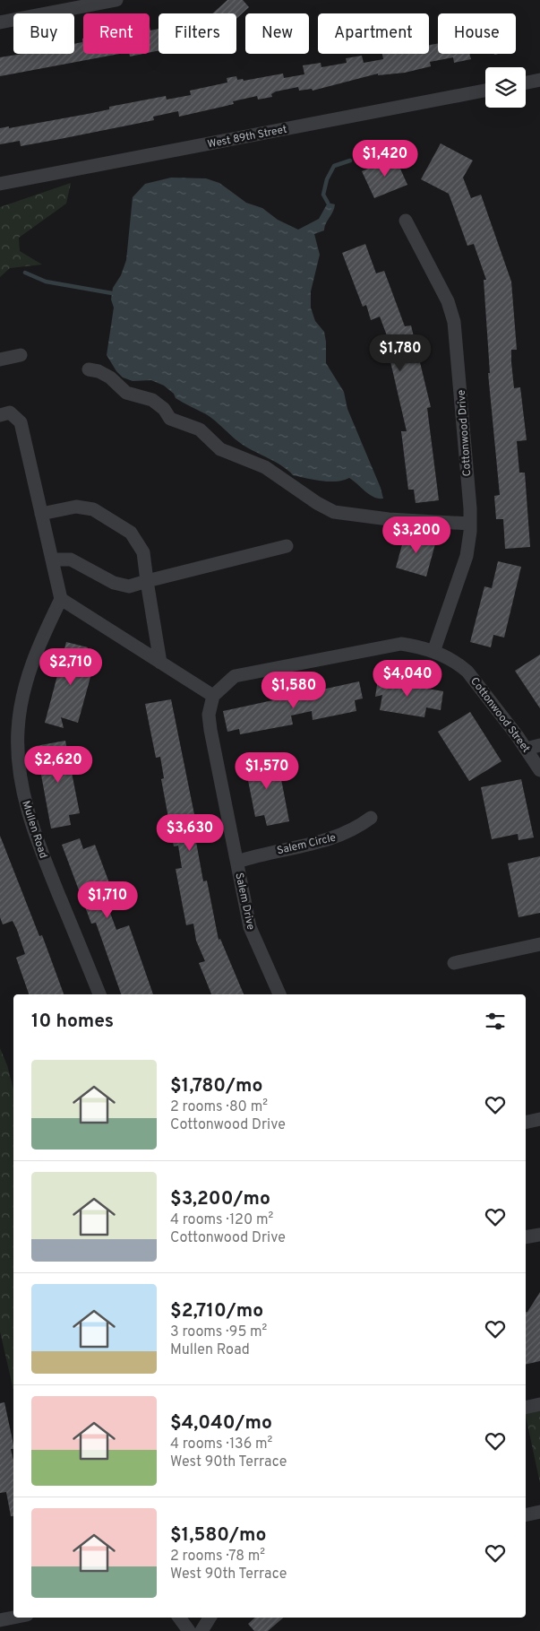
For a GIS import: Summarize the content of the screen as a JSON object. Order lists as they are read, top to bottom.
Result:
{
  "streets": {
    "street": [
      "West 89th Street",
      "Cottonwood Drive",
      "Cottonwood Street",
      "Mullen Road",
      "Salem Circle",
      "Salem Drive"
    ]
  },
  "crossings": [
    ["Cottonwood Drive", "Cottonwood Street"],
    ["Cottonwood Street", "Salem Drive"],
    ["Salem Circle", "Salem Drive"]
  ],
  "page": {
    "chip": [
      "Buy",
      "Rent",
      "Filters",
      "New",
      "Apartment",
      "House"
    ],
    "price": [
      "$1,420",
      "$1,780",
      "$3,200",
      "$2,710",
      "$4,040",
      "$1,580",
      "$2,620",
      "$1,570",
      "$3,630",
      "$1,710"
    ],
    "heading": "10 homes",
    "list": [
      {
        "name": "$1,780/mo",
        "note": "2 rooms · 80 m² · Cottonwood Drive"
      },
      {
        "name": "$3,200/mo",
        "note": "4 rooms · 120 m² · Cottonwood Drive"
      },
      {
        "name": "$2,710/mo",
        "note": "3 rooms · 95 m² · Mullen Road"
      },
      {
        "name": "$4,040/mo",
        "note": "4 rooms · 136 m² · West 90th Terrace"
      },
      {
        "name": "$1,580/mo",
        "note": "2 rooms · 78 m² · West 90th Terrace"
      }
    ]
  }
}
